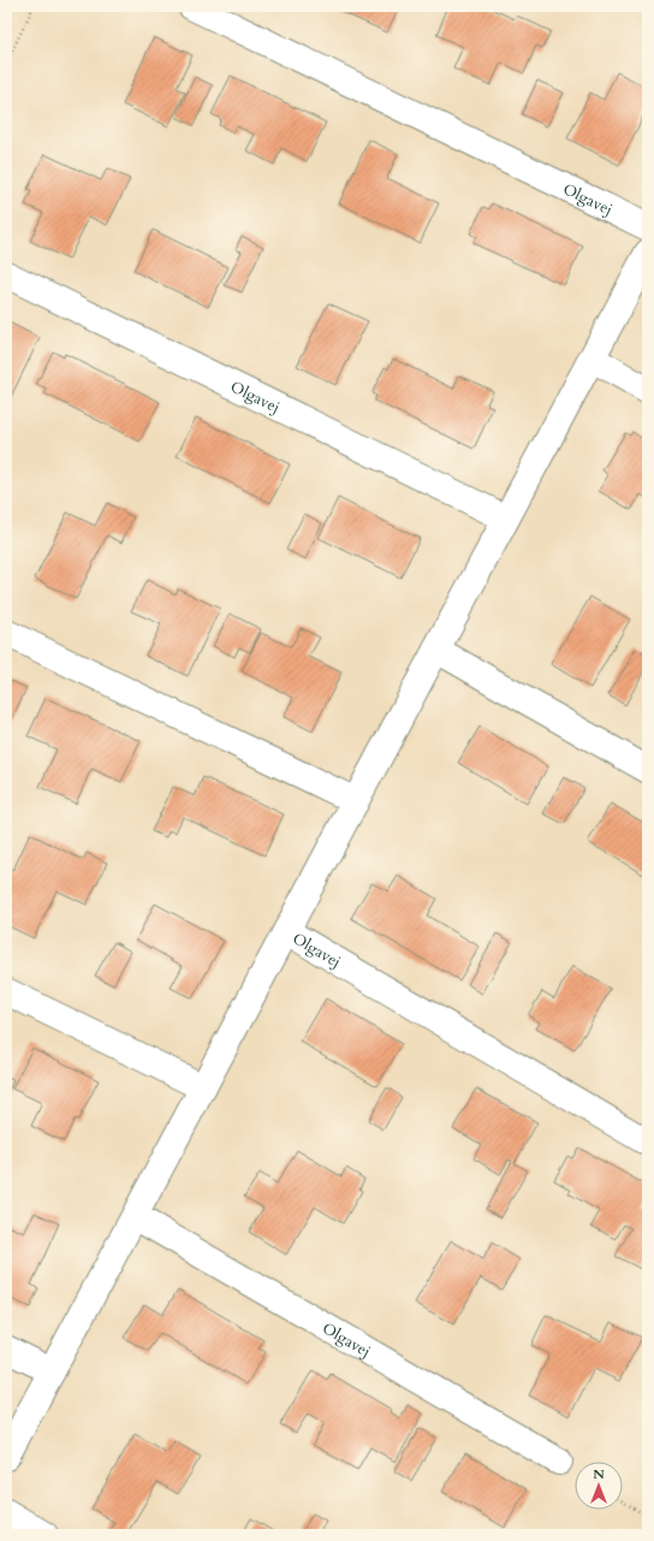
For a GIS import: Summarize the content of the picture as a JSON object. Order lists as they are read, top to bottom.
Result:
{
  "streets": {
    "street": ["Olgavej"]
  },
  "north": "top"
}
